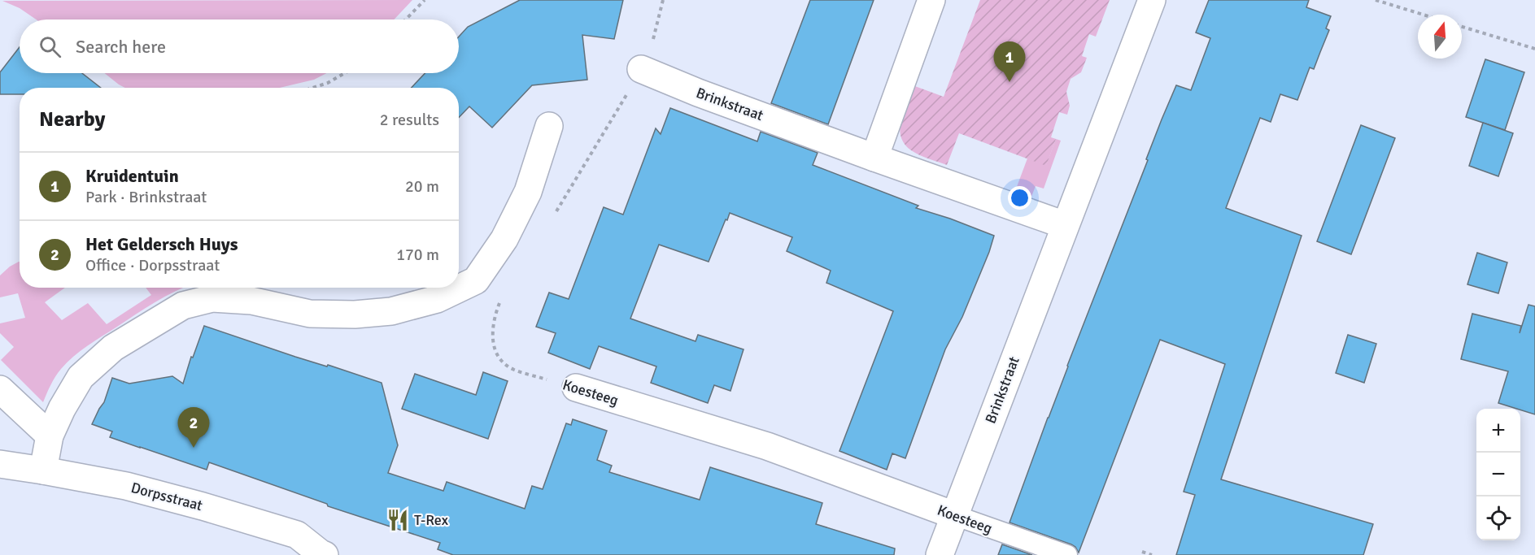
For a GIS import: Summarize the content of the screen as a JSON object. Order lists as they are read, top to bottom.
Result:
{
  "streets": {
    "street": ["Brinkstraat", "Koesteeg", "Dorpsstraat"]
  },
  "crossings": [
    ["Brinkstraat", "Koesteeg"]
  ],
  "places": {
    "restaurant": ["T-Rex"]
  },
  "north": "top",
  "page": {
    "search": "Search here",
    "pins": ["1", "2"],
    "heading": ["Nearby", "2 results"],
    "list": [
      {
        "mark": "1",
        "name": "Kruidentuin",
        "note": "Park · Brinkstraat",
        "value": "20 m"
      },
      {
        "mark": "2",
        "name": "Het Geldersch Huys",
        "note": "Office · Dorpsstraat",
        "value": "170 m"
      }
    ],
    "map_buttons": ["+", "−"]
  }
}
